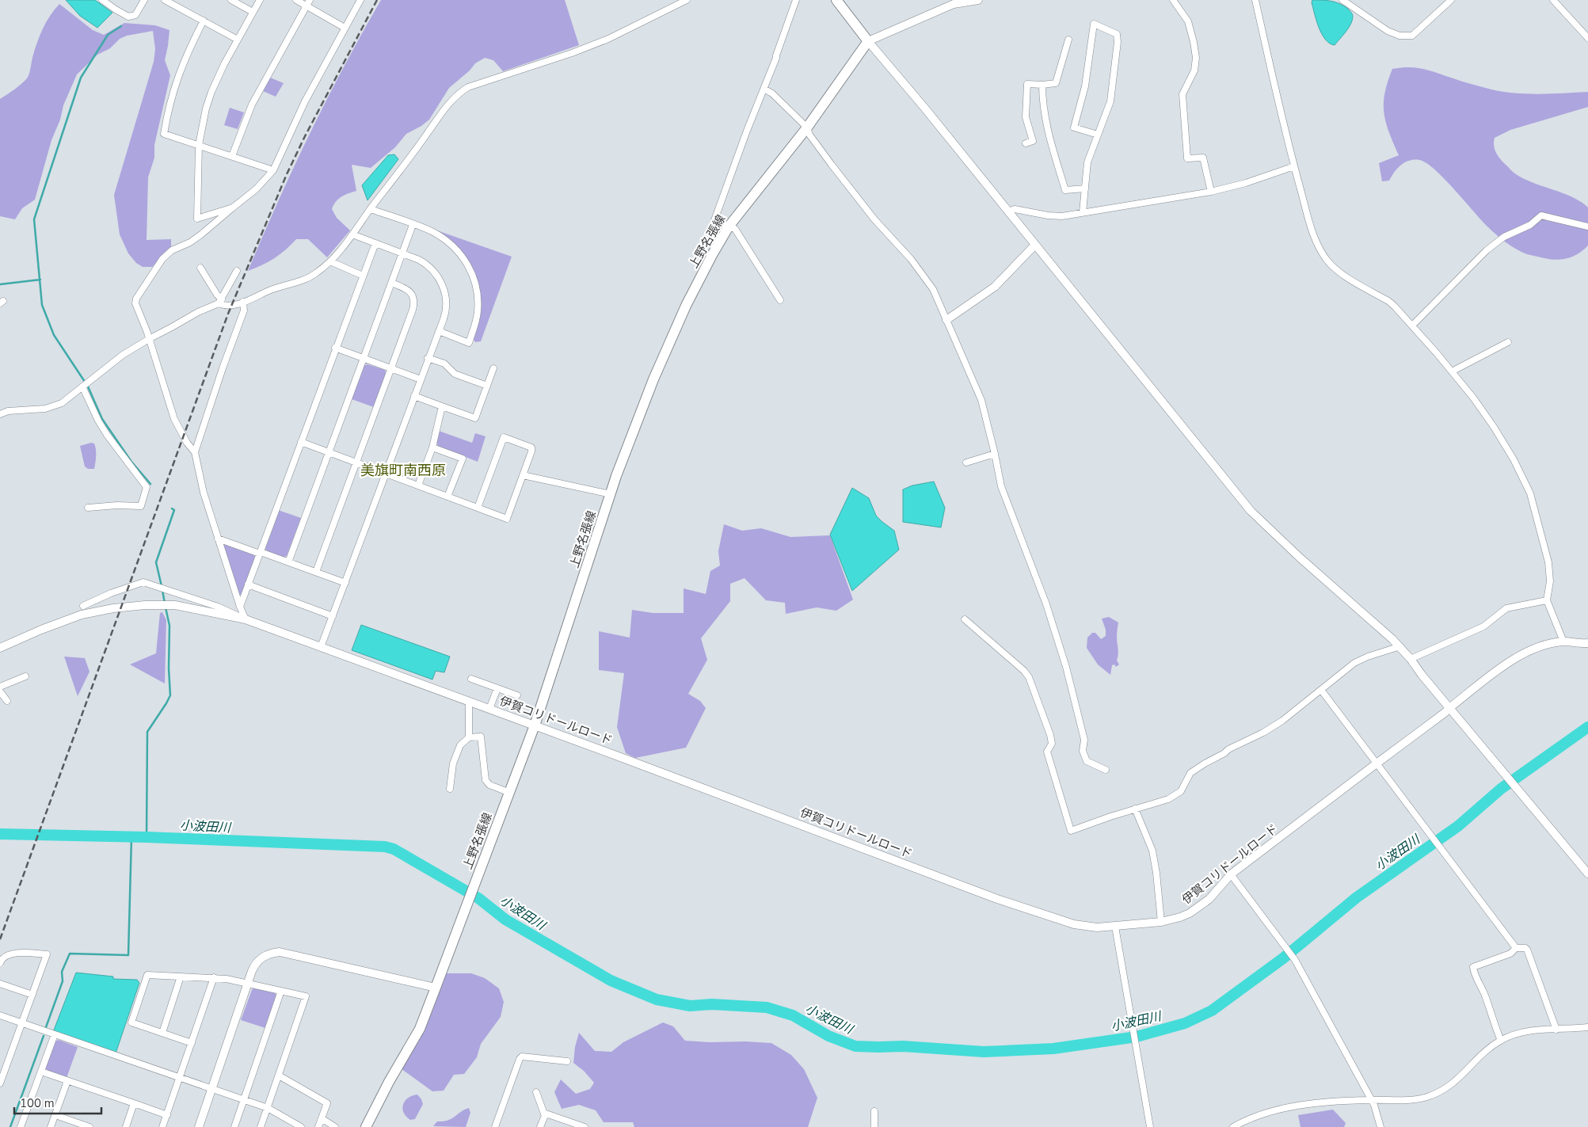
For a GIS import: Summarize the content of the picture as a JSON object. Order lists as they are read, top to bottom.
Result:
{
  "streets": {
    "main road": ["上野名張線"],
    "street": ["伊賀コリドールロード"]
  },
  "crossings": [
    ["上野名張線", "伊賀コリドールロード"]
  ],
  "districts": ["美旗町南西原"],
  "water": ["小波田川"],
  "scale_bar": "100 m"
}
